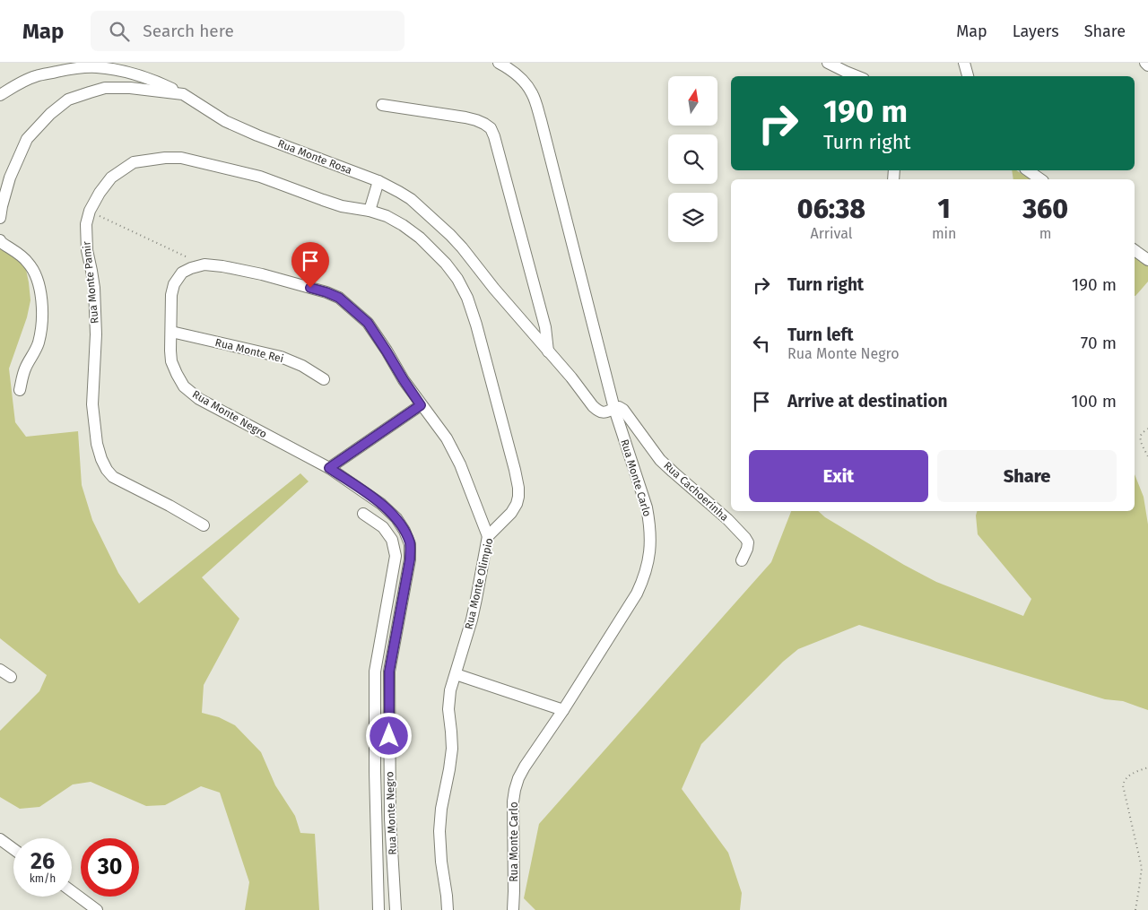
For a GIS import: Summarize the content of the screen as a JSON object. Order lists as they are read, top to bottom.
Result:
{
  "streets": {
    "street": [
      "Rua Monte Rosa",
      "Rua Monte Pamir",
      "Rua Monte Rei",
      "Rua Monte Negro",
      "Rua Monte Carlo",
      "Rua Cachoerinha",
      "Rua Monte Olimpio"
    ]
  },
  "crossings": [
    ["Rua Monte Rosa", "Rua Monte Carlo"],
    ["Rua Monte Rosa", "Rua Cachoerinha"],
    ["Rua Monte Pamir", "Rua Monte Olimpio"],
    ["Rua Monte Rei", "Rua Monte Negro"],
    ["Rua Monte Negro", "Rua Monte Olimpio"],
    ["Rua Monte Carlo", "Rua Cachoerinha"]
  ],
  "north": "top",
  "page": {
    "header": "Map",
    "search": "Search here",
    "nav": ["Map", "Layers", "Share"],
    "turn": ["190 m", "Turn right"],
    "eta": [
      "06:38",
      "Arrival",
      "1",
      "min",
      "360",
      "m"
    ],
    "list": [
      {
        "name": "Turn right",
        "value": "190 m"
      },
      {
        "name": "Turn left",
        "note": "Rua Monte Negro",
        "value": "70 m"
      },
      {
        "name": "Arrive at destination",
        "value": "100 m"
      }
    ],
    "buttons": ["Exit", "Share"],
    "speed": "26 km/h",
    "limit": "30"
  }
}
